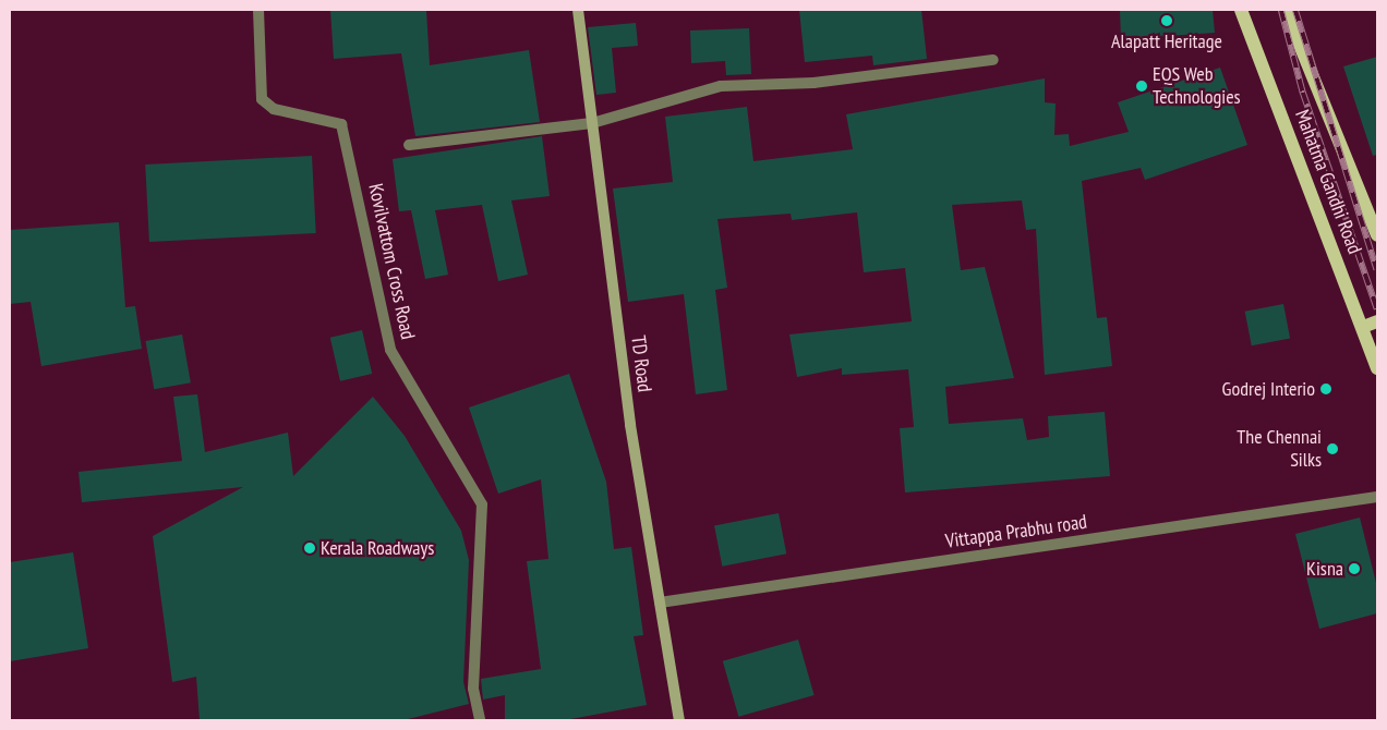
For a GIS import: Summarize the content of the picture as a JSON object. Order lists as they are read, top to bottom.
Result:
{
  "streets": {
    "main road": ["Mahatma Gandhi Road"],
    "street": ["Kovilvattom Cross Road", "TD Road", "Vittappa Prabhu road"]
  },
  "crossings": [
    ["TD Road", "Vittappa Prabhu road"]
  ],
  "places": [
    "Alapatt Heritage",
    "EQS Web Technologies",
    "Godrej Interio",
    "The Chennai Silks",
    "Kerala Roadways",
    "Kisna"
  ]
}
